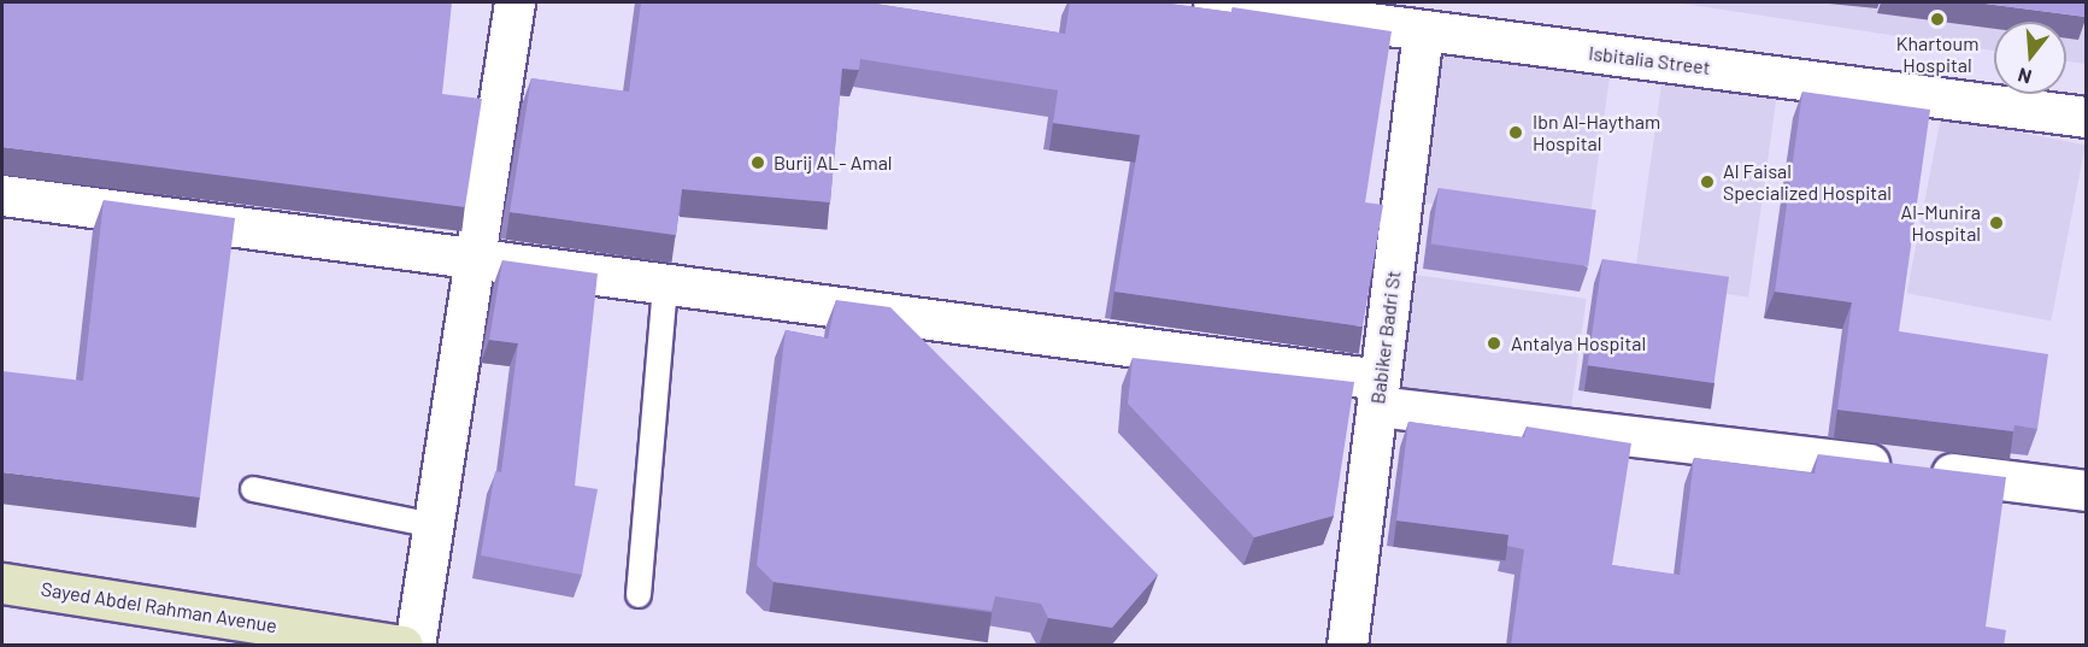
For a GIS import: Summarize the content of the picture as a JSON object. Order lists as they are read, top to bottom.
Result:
{
  "streets": {
    "street": ["Isbitalia Street", "Babiker Badri St", "Sayed Abdel Rahman Avenue"]
  },
  "crossings": [
    ["Isbitalia Street", "Babiker Badri St"]
  ],
  "places": [
    "Khartoum Hospital",
    "Ibn Al-Haytham Hospital",
    "Burij AL- Amal",
    "Al Faisal Specialized Hospital",
    "Al-Munira Hospital",
    "Antalya Hospital"
  ],
  "north": "bottom"
}
